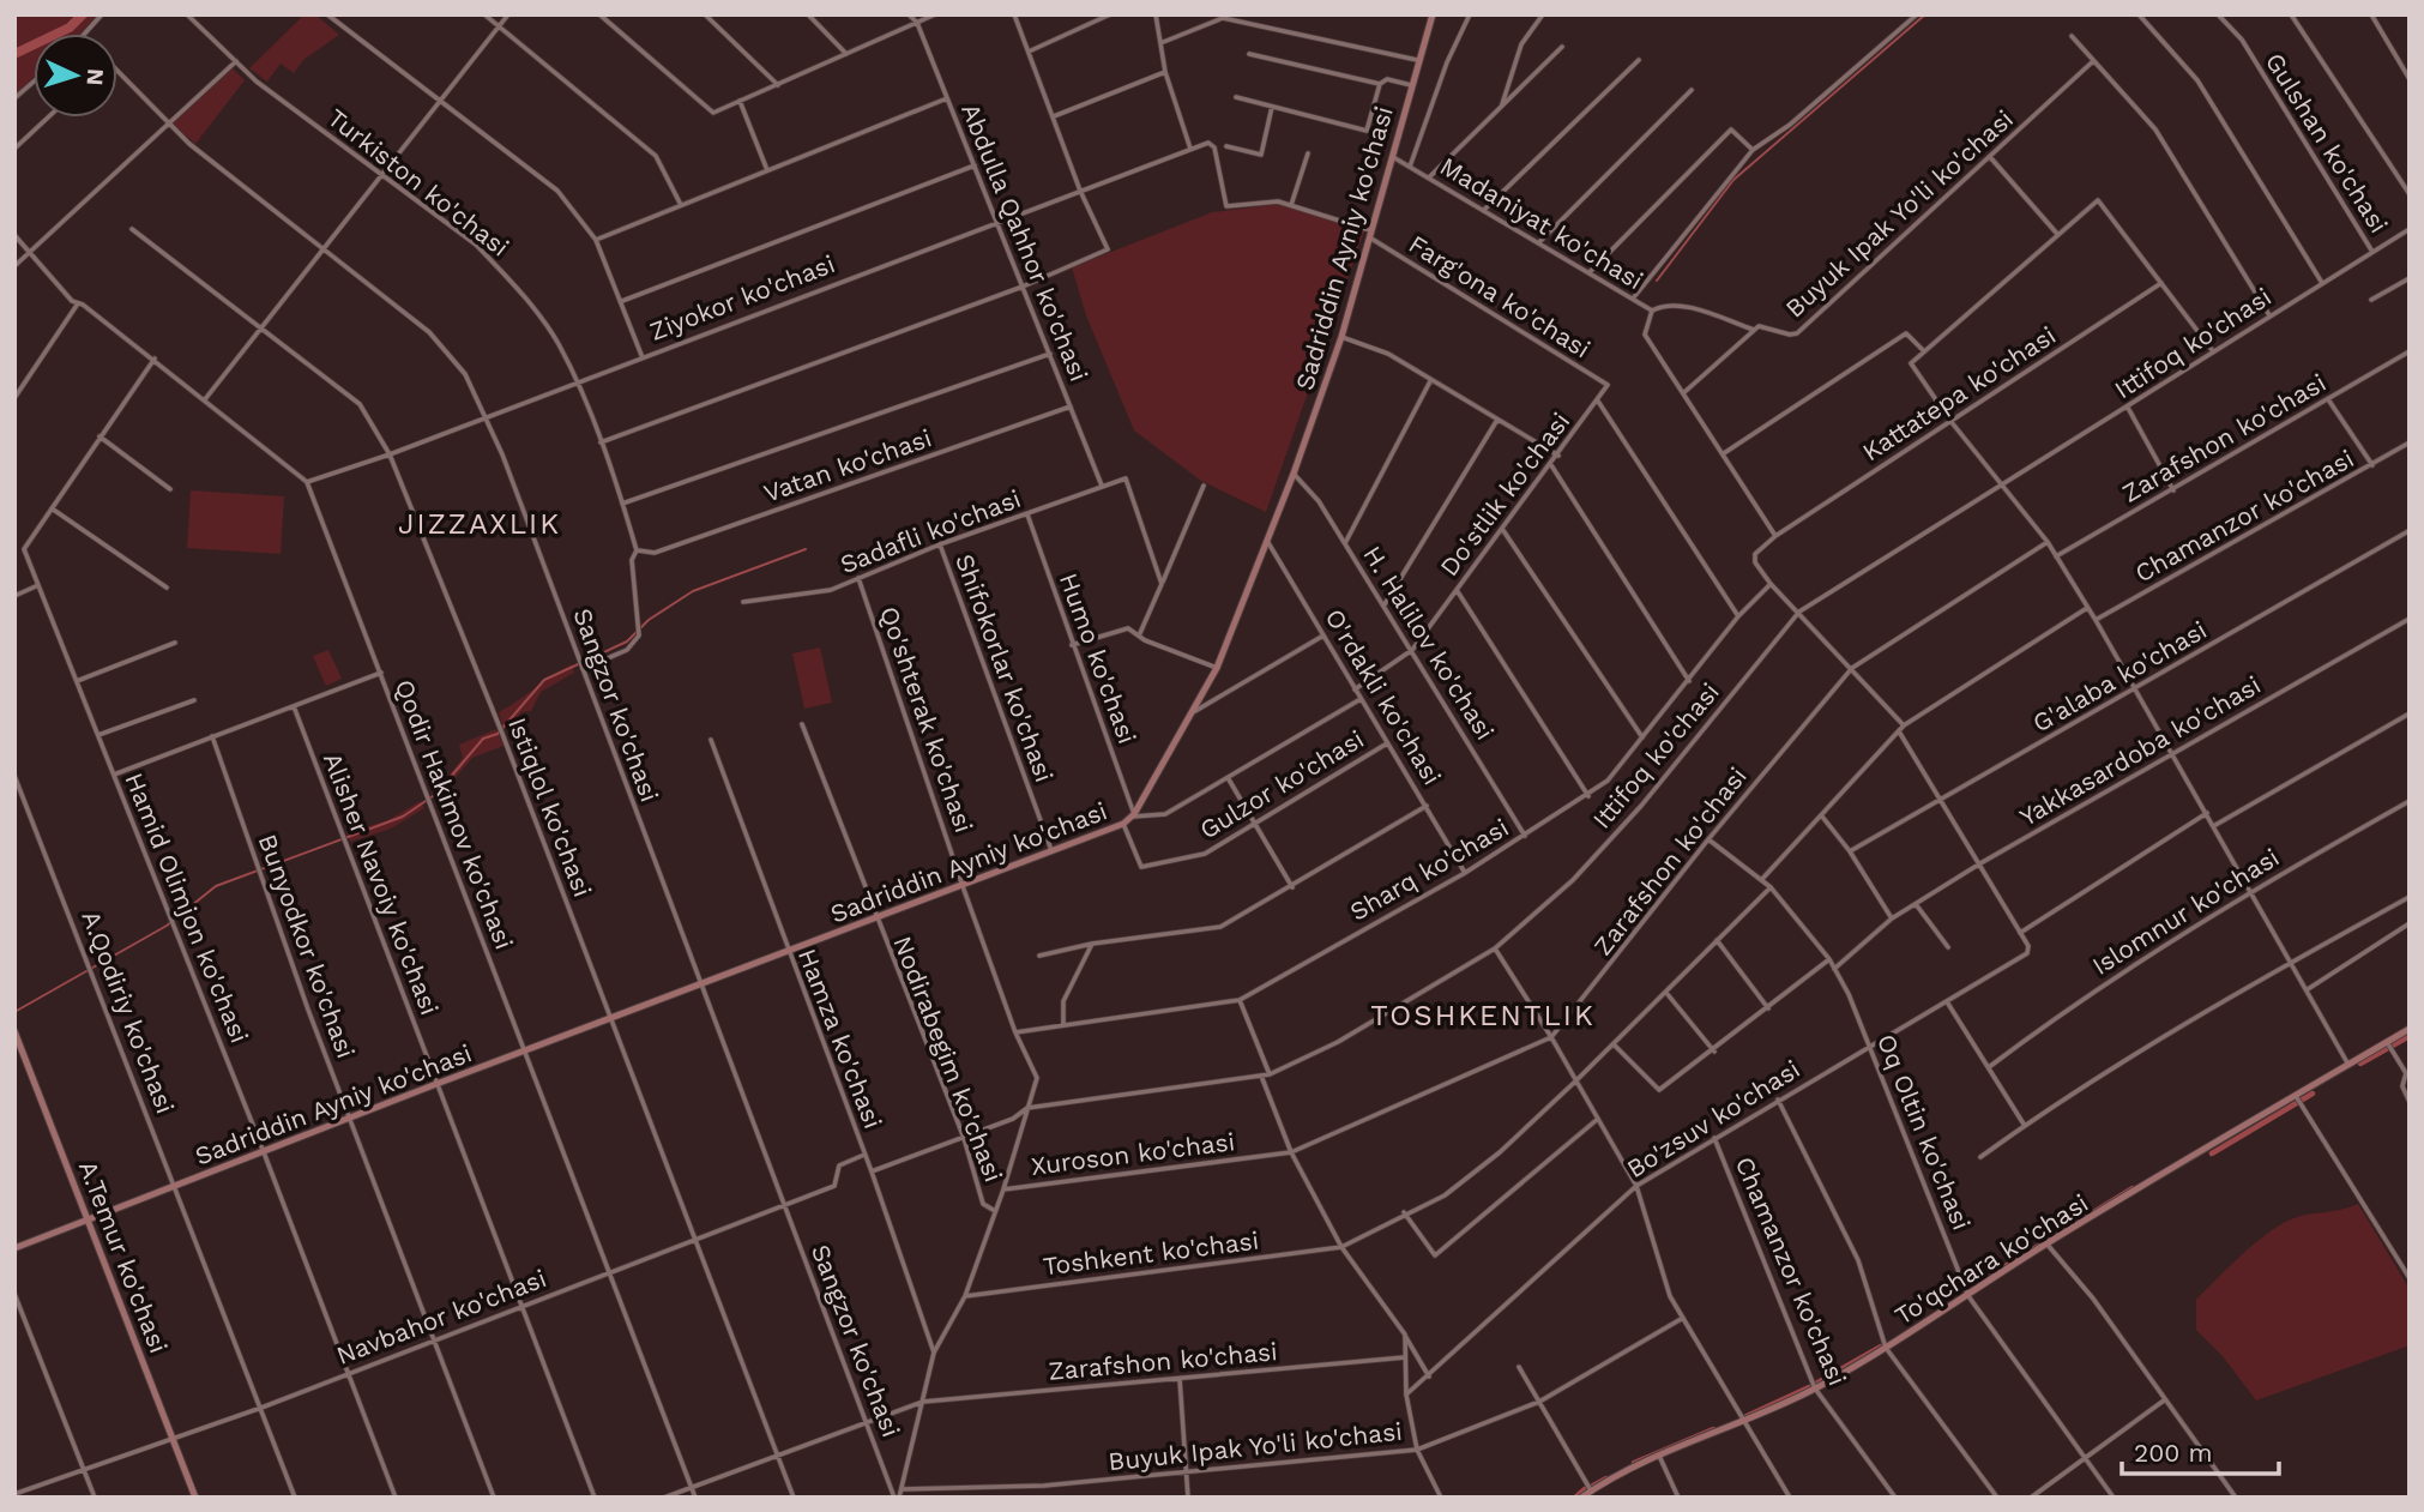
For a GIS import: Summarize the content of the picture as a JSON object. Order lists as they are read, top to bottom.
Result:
{
  "streets": {
    "street": [
      "Gulshan ko'chasi",
      "Turkiston ko'chasi",
      "Buyuk Ipak Yo'li ko'chasi",
      "Madaniyat ko'chasi",
      "Abdulla Qahhor ko'chasi",
      "Sadriddin Ayniy ko'chasi",
      "Farg'ona ko'chasi",
      "Ziyokor ko'chasi",
      "Ittifoq ko'chasi",
      "Kattatepa ko'chasi",
      "Zarafshon ko'chasi",
      "Vatan ko'chasi",
      "Do'stlik ko'chasi",
      "Chamanzor ko'chasi",
      "Sadafli ko'chasi",
      "H. Halilov ko'chasi",
      "Humo ko'chasi",
      "Shifokorlar ko'chasi",
      "G'alaba ko'chasi",
      "O'rdakli ko'chasi",
      "Sangzor ko'chasi",
      "Qo'shterak ko'chasi",
      "Yakkasardoba ko'chasi",
      "Gulzor ko'chasi",
      "Istiqlol ko'chasi",
      "Qodir Hakimov ko'chasi",
      "Sharq ko'chasi",
      "Alisher Navoiy ko'chasi",
      "Hamid Olimjon ko'chasi",
      "Islomnur ko'chasi",
      "Bunyodkor ko'chasi",
      "A.Qodiriy ko'chasi",
      "Hamza ko'chasi",
      "Nodirabegim ko'chasi",
      "Bo'zsuv ko'chasi",
      "Oq Oltin ko'chasi",
      "Xuroson ko'chasi",
      "Toshkent ko'chasi",
      "A.Temur ko'chasi",
      "To'qchara ko'chasi",
      "Navbahor ko'chasi"
    ]
  },
  "crossings": [
    ["Gulshan ko'chasi", "Ittifoq ko'chasi"],
    ["Turkiston ko'chasi", "Ziyokor ko'chasi"],
    ["Turkiston ko'chasi", "Vatan ko'chasi"],
    ["Turkiston ko'chasi", "Sangzor ko'chasi"],
    ["Buyuk Ipak Yo'li ko'chasi", "Madaniyat ko'chasi"],
    ["Buyuk Ipak Yo'li ko'chasi", "Xuroson ko'chasi"],
    ["Madaniyat ko'chasi", "Sadriddin Ayniy ko'chasi"],
    ["Abdulla Qahhor ko'chasi", "Ziyokor ko'chasi"],
    ["Abdulla Qahhor ko'chasi", "Vatan ko'chasi"],
    ["Abdulla Qahhor ko'chasi", "Sadafli ko'chasi"],
    ["Sadriddin Ayniy ko'chasi", "Farg'ona ko'chasi"],
    ["Sadriddin Ayniy ko'chasi", "H. Halilov ko'chasi"],
    ["Sadriddin Ayniy ko'chasi", "Humo ko'chasi"],
    ["Sadriddin Ayniy ko'chasi", "Shifokorlar ko'chasi"],
    ["Sadriddin Ayniy ko'chasi", "O'rdakli ko'chasi"],
    ["Sadriddin Ayniy ko'chasi", "Sangzor ko'chasi"],
    ["Sadriddin Ayniy ko'chasi", "Qo'shterak ko'chasi"],
    ["Sadriddin Ayniy ko'chasi", "Gulzor ko'chasi"],
    ["Sadriddin Ayniy ko'chasi", "Istiqlol ko'chasi"],
    ["Sadriddin Ayniy ko'chasi", "Qodir Hakimov ko'chasi"],
    ["Sadriddin Ayniy ko'chasi", "Alisher Navoiy ko'chasi"],
    ["Sadriddin Ayniy ko'chasi", "Hamid Olimjon ko'chasi"],
    ["Sadriddin Ayniy ko'chasi", "Bunyodkor ko'chasi"],
    ["Sadriddin Ayniy ko'chasi", "A.Qodiriy ko'chasi"],
    ["Sadriddin Ayniy ko'chasi", "Hamza ko'chasi"],
    ["Sadriddin Ayniy ko'chasi", "Nodirabegim ko'chasi"],
    ["Sadriddin Ayniy ko'chasi", "A.Temur ko'chasi"],
    ["Farg'ona ko'chasi", "Ziyokor ko'chasi"],
    ["Farg'ona ko'chasi", "Do'stlik ko'chasi"],
    ["Ziyokor ko'chasi", "Sangzor ko'chasi"],
    ["Ziyokor ko'chasi", "Istiqlol ko'chasi"],
    ["Ziyokor ko'chasi", "Qodir Hakimov ko'chasi"],
    ["Ittifoq ko'chasi", "Qo'shterak ko'chasi"],
    ["Ittifoq ko'chasi", "Hamza ko'chasi"],
    ["Ittifoq ko'chasi", "Nodirabegim ko'chasi"],
    ["Zarafshon ko'chasi", "Sangzor ko'chasi"],
    ["Zarafshon ko'chasi", "Istiqlol ko'chasi"],
    ["Zarafshon ko'chasi", "Qodir Hakimov ko'chasi"],
    ["Zarafshon ko'chasi", "Oq Oltin ko'chasi"],
    ["Zarafshon ko'chasi", "Xuroson ko'chasi"],
    ["Do'stlik ko'chasi", "H. Halilov ko'chasi"],
    ["Do'stlik ko'chasi", "O'rdakli ko'chasi"],
    ["Chamanzor ko'chasi", "Bo'zsuv ko'chasi"],
    ["Chamanzor ko'chasi", "To'qchara ko'chasi"],
    ["Sadafli ko'chasi", "Humo ko'chasi"],
    ["Sadafli ko'chasi", "Shifokorlar ko'chasi"],
    ["Sadafli ko'chasi", "Qo'shterak ko'chasi"],
    ["H. Halilov ko'chasi", "Sharq ko'chasi"],
    ["O'rdakli ko'chasi", "Gulzor ko'chasi"],
    ["O'rdakli ko'chasi", "Sharq ko'chasi"],
    ["Sangzor ko'chasi", "Xuroson ko'chasi"],
    ["Sangzor ko'chasi", "Navbahor ko'chasi"],
    ["Qo'shterak ko'chasi", "Sharq ko'chasi"],
    ["Qo'shterak ko'chasi", "Xuroson ko'chasi"],
    ["Yakkasardoba ko'chasi", "Oq Oltin ko'chasi"],
    ["Istiqlol ko'chasi", "Navbahor ko'chasi"],
    ["Qodir Hakimov ko'chasi", "Hamid Olimjon ko'chasi"],
    ["Qodir Hakimov ko'chasi", "Navbahor ko'chasi"],
    ["Alisher Navoiy ko'chasi", "Navbahor ko'chasi"],
    ["Hamid Olimjon ko'chasi", "Navbahor ko'chasi"],
    ["Bunyodkor ko'chasi", "Navbahor ko'chasi"],
    ["A.Qodiriy ko'chasi", "Navbahor ko'chasi"],
    ["Hamza ko'chasi", "Xuroson ko'chasi"],
    ["Hamza ko'chasi", "Navbahor ko'chasi"],
    ["Nodirabegim ko'chasi", "Xuroson ko'chasi"],
    ["Bo'zsuv ko'chasi", "Oq Oltin ko'chasi"],
    ["Oq Oltin ko'chasi", "To'qchara ko'chasi"],
    ["Xuroson ko'chasi", "Toshkent ko'chasi"],
    ["A.Temur ko'chasi", "Navbahor ko'chasi"]
  ],
  "districts": ["JIZZAXLIK", "TOSHKENTLIK"],
  "scale_bar": "200 m",
  "north": "right"
}
